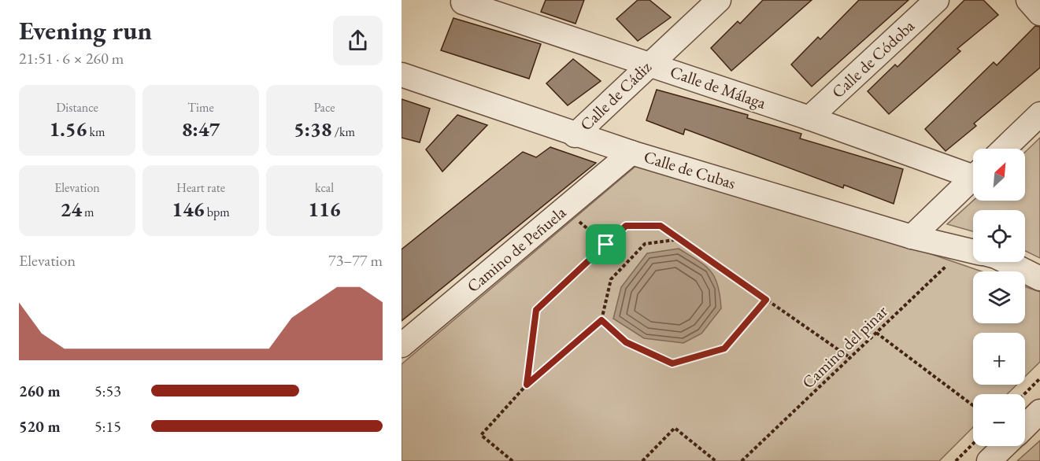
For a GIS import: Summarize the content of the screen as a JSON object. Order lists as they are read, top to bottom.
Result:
{
  "streets": {
    "street": [
      "Calle de Códoba",
      "Calle de Málaga",
      "Calle de Cádiz",
      "Calle de Cubas",
      "Camino de Peñuela"
    ],
    "path": ["Camino del pinar"]
  },
  "crossings": [
    ["Calle de Códoba", "Calle de Málaga"],
    ["Calle de Málaga", "Calle de Cádiz"],
    ["Calle de Cádiz", "Calle de Cubas"],
    ["Calle de Cubas", "Camino de Peñuela"]
  ],
  "north": "top right",
  "page": {
    "heading": ["Evening run", "21:51 · 6 × 260 m"],
    "stats": [
      ["Distance", "1.56 km"],
      ["Time", "8:47"],
      ["Pace", "5:38 /km"],
      ["Elevation", "24 m"],
      ["Heart rate", "146 bpm"],
      ["kcal", "116"]
    ],
    "map_buttons": ["+", "−"],
    "chart": ["Elevation", "73–77 m"],
    "list": [
      {
        "name": "260 m",
        "note": "5:53"
      },
      {
        "name": "520 m",
        "note": "5:15"
      }
    ]
  }
}
